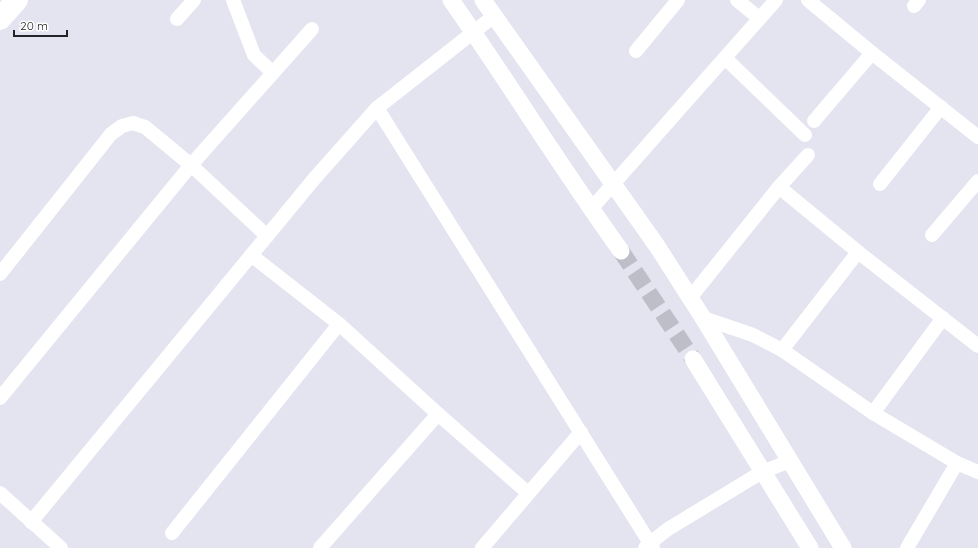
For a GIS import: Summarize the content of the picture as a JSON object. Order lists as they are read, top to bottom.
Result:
{
  "scale_bar": "20 m"
}
